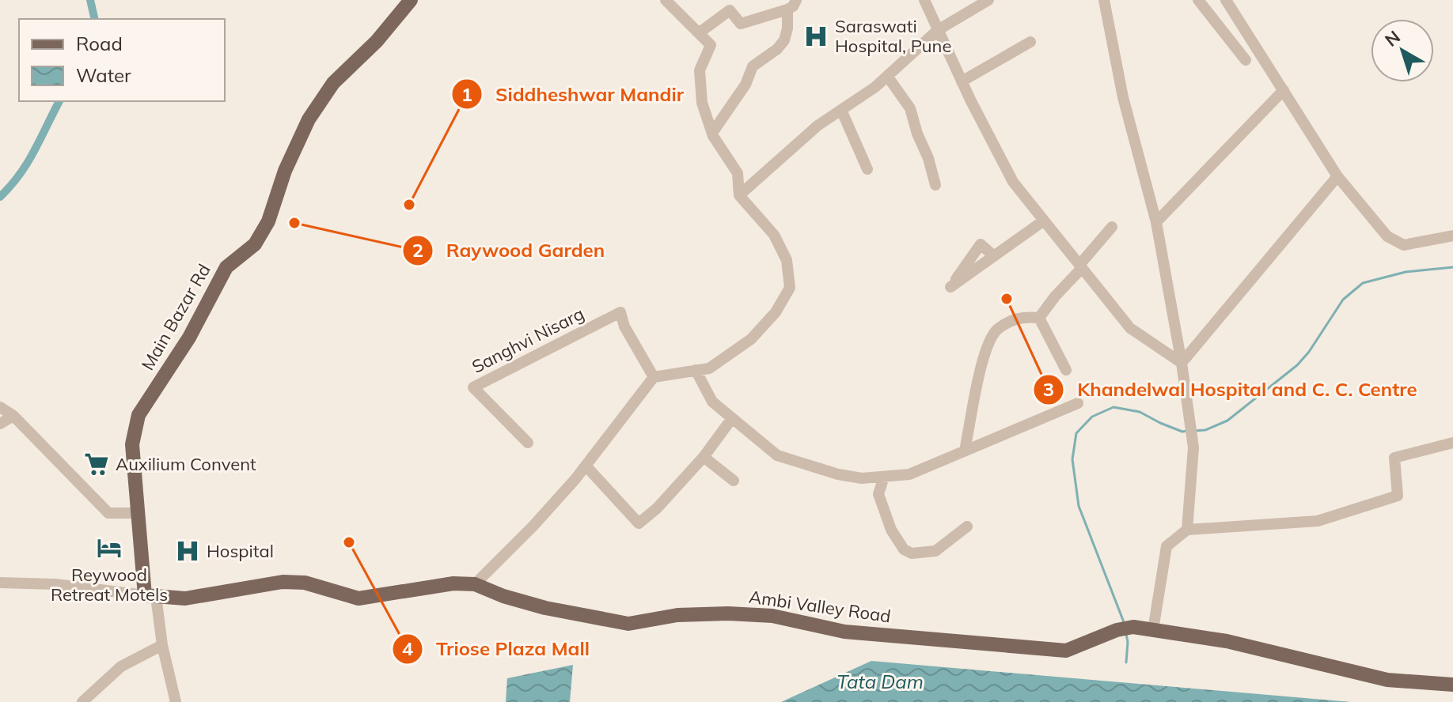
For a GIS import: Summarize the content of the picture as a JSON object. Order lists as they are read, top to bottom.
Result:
{
  "streets": {
    "main road": ["Main Bazar Rd", "Ambi Valley Road"],
    "street": ["Sanghvi Nisarg"]
  },
  "crossings": [
    ["Main Bazar Rd", "Ambi Valley Road"]
  ],
  "water": ["Tata Dam"],
  "places": {
    "hospital": ["Saraswati Hospital, Pune", "Hospital"],
    "other": [
      "Siddheshwar Mandir",
      "Raywood Garden",
      "Khandelwal Hospital and C. C. Centre",
      "Triose Plaza Mall"
    ],
    "supermarket": ["Auxilium Convent"],
    "hotel": ["Reywood Retreat Motels"]
  },
  "legend": ["Road", "Water"],
  "north": "top left"
}
